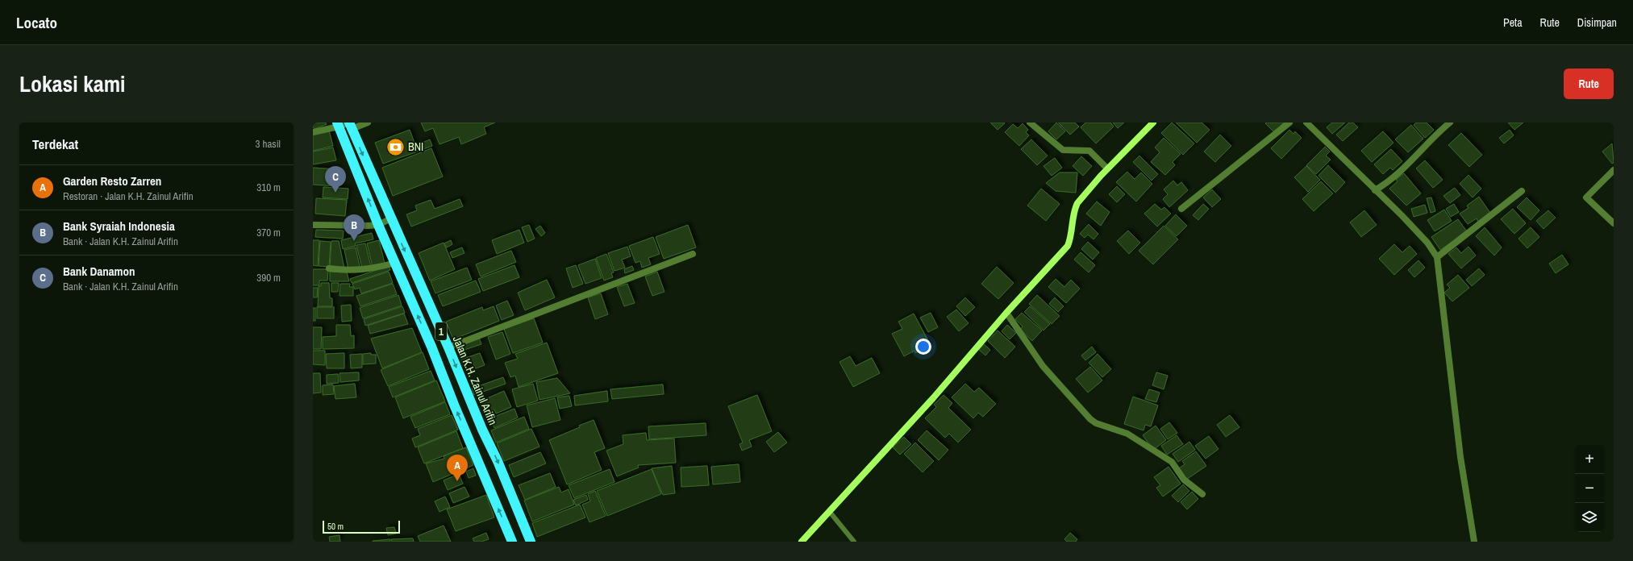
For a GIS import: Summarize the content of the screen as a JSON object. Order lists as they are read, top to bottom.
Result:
{
  "streets": {
    "highway": ["1", "Jalan K.H. Zainul Arifin"]
  },
  "places": {
    "bank": ["BNI"]
  },
  "scale_bar": "50 m",
  "page": {
    "header": "Locato",
    "nav": ["Peta", "Rute", "Disimpan"],
    "title": "Lokasi kami",
    "buttons": "Rute",
    "heading": ["Terdekat", "3 hasil"],
    "list": [
      {
        "mark": "A",
        "name": "Garden Resto Zarren",
        "note": "Restoran · Jalan K.H. Zainul Arifin",
        "value": "310 m"
      },
      {
        "mark": "B",
        "name": "Bank Syraiah Indonesia",
        "note": "Bank · Jalan K.H. Zainul Arifin",
        "value": "370 m"
      },
      {
        "mark": "C",
        "name": "Bank Danamon",
        "note": "Bank · Jalan K.H. Zainul Arifin",
        "value": "390 m"
      }
    ],
    "pins": ["C", "B", "A"],
    "map_buttons": ["+", "−"],
    "scale": "50 m"
  }
}
